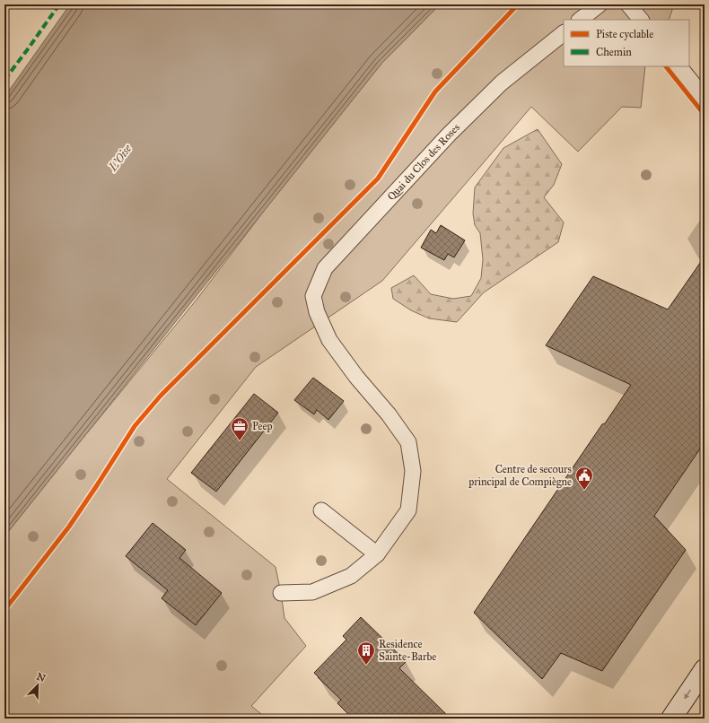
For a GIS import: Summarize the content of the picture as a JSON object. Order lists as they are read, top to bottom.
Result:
{
  "streets": {
    "lane": ["Quai du Clos des Roses"]
  },
  "water": ["L'Oise"],
  "places": {
    "office": ["Peep"],
    "public building": ["Centre de secours principal de Compiègne"],
    "building": ["Residence Sainte-Barbe"]
  },
  "legend": ["Piste cyclable", "Chemin"],
  "north": "top right"
}
